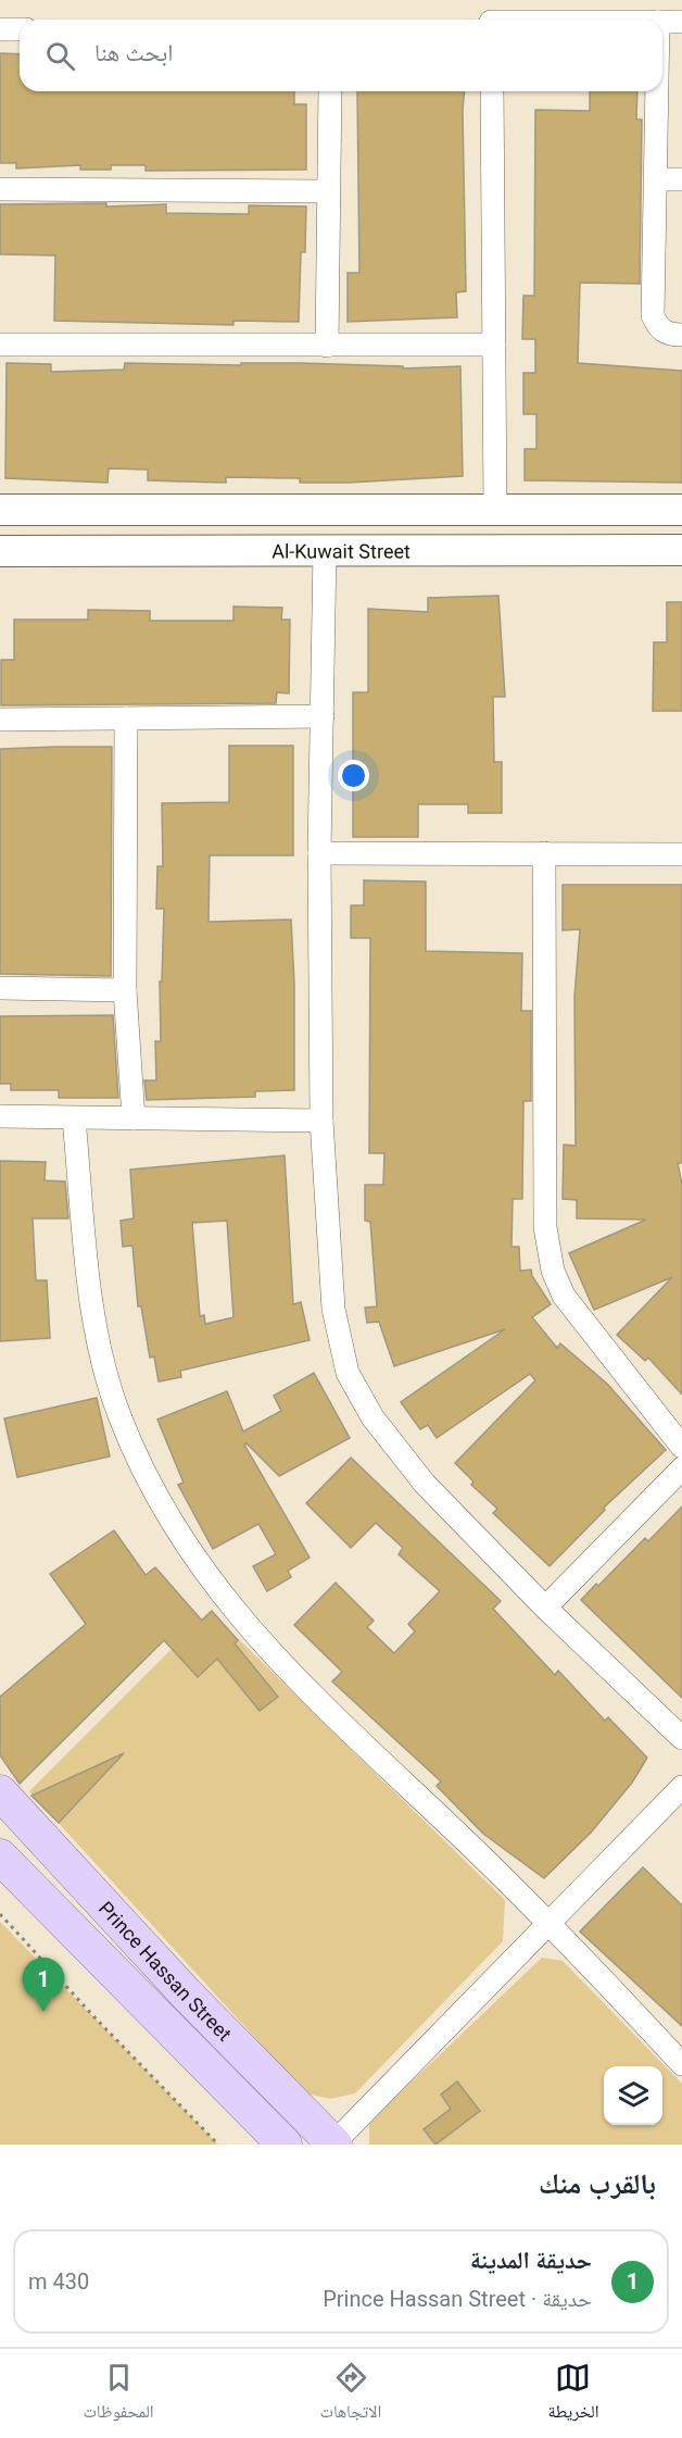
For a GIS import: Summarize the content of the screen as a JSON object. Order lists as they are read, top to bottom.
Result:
{
  "streets": {
    "main road": ["Al-Kuwait Street", "Prince Hassan Street"]
  },
  "page": {
    "search": "ابحث هنا",
    "pins": "1",
    "heading": "بالقرب منك",
    "list": [
      {
        "mark": "1",
        "name": "حديقة المدينة",
        "note": "حديقة · Prince Hassan Street",
        "value": "430 m"
      }
    ],
    "nav": ["الخريطة", "الاتجاهات", "المحفوظات"]
  }
}
